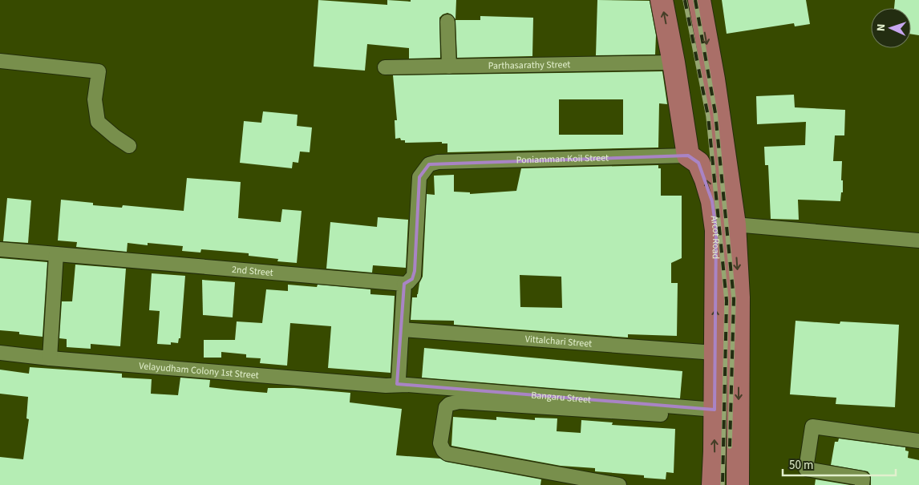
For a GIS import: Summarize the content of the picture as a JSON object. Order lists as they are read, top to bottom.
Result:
{
  "streets": {
    "main road": ["Arcot Road"],
    "street": [
      "Parthasarathy Street",
      "Poniamman Koil Street",
      "2nd Street",
      "Vittalchari Street",
      "Velayudham Colony 1st Street",
      "Bangaru Street"
    ]
  },
  "crossings": [
    ["Poniamman Koil Street", "Arcot Road"],
    ["Poniamman Koil Street", "2nd Street"],
    ["Arcot Road", "Vittalchari Street"],
    ["Arcot Road", "Bangaru Street"],
    ["Velayudham Colony 1st Street", "Bangaru Street"]
  ],
  "scale_bar": "50 m",
  "north": "left"
}
